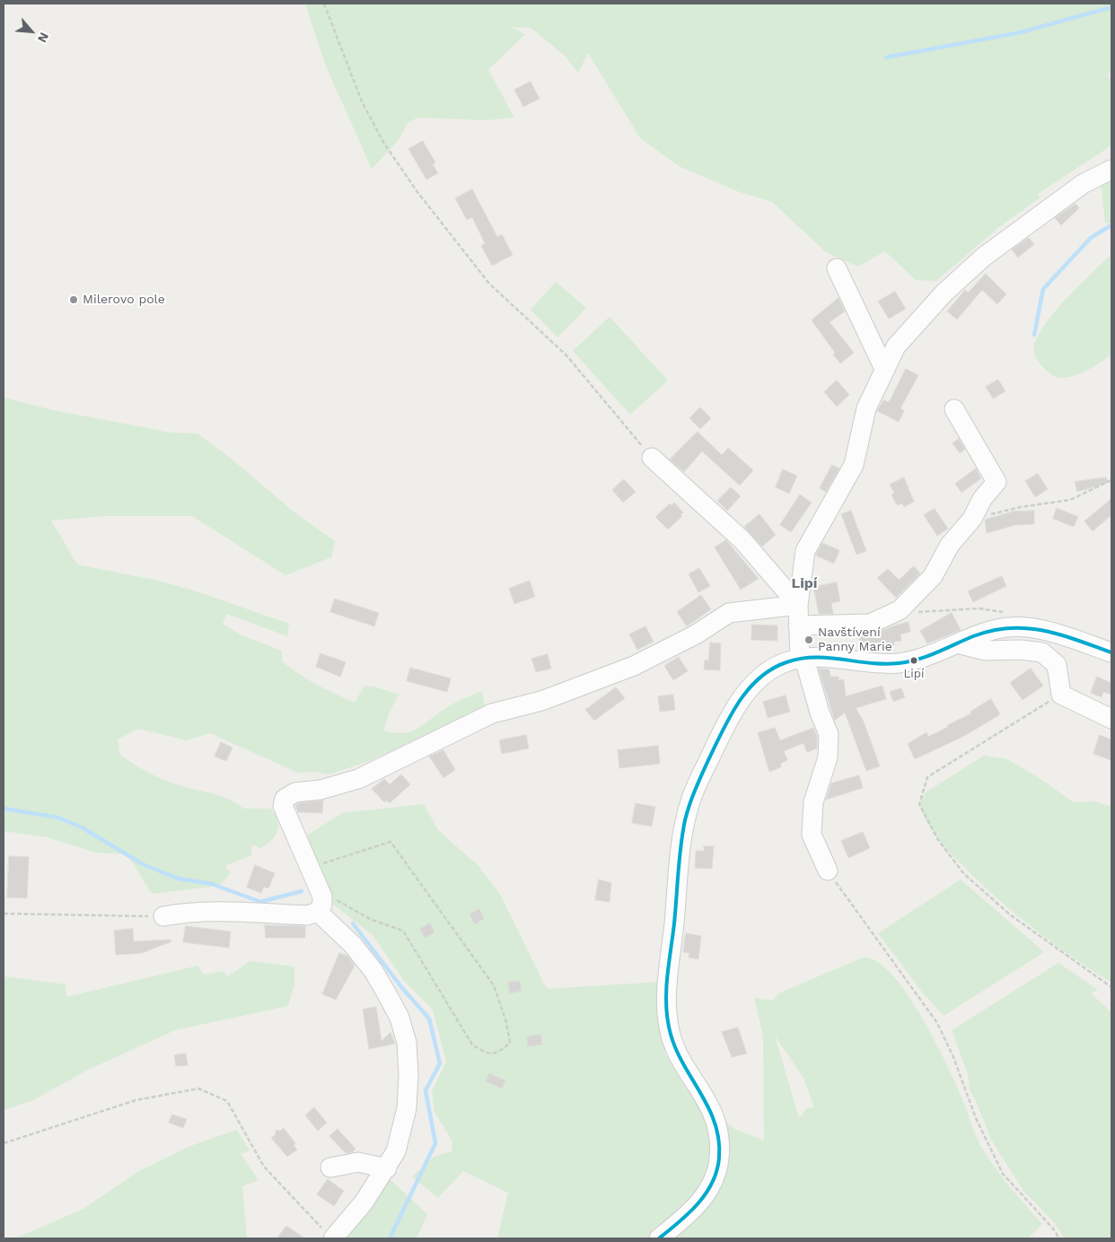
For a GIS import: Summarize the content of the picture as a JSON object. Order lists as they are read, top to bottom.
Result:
{
  "districts": ["Lipí"],
  "places": ["Milerovo pole", "Navštívení Panny Marie", "Lipí"],
  "north": "bottom right"
}
